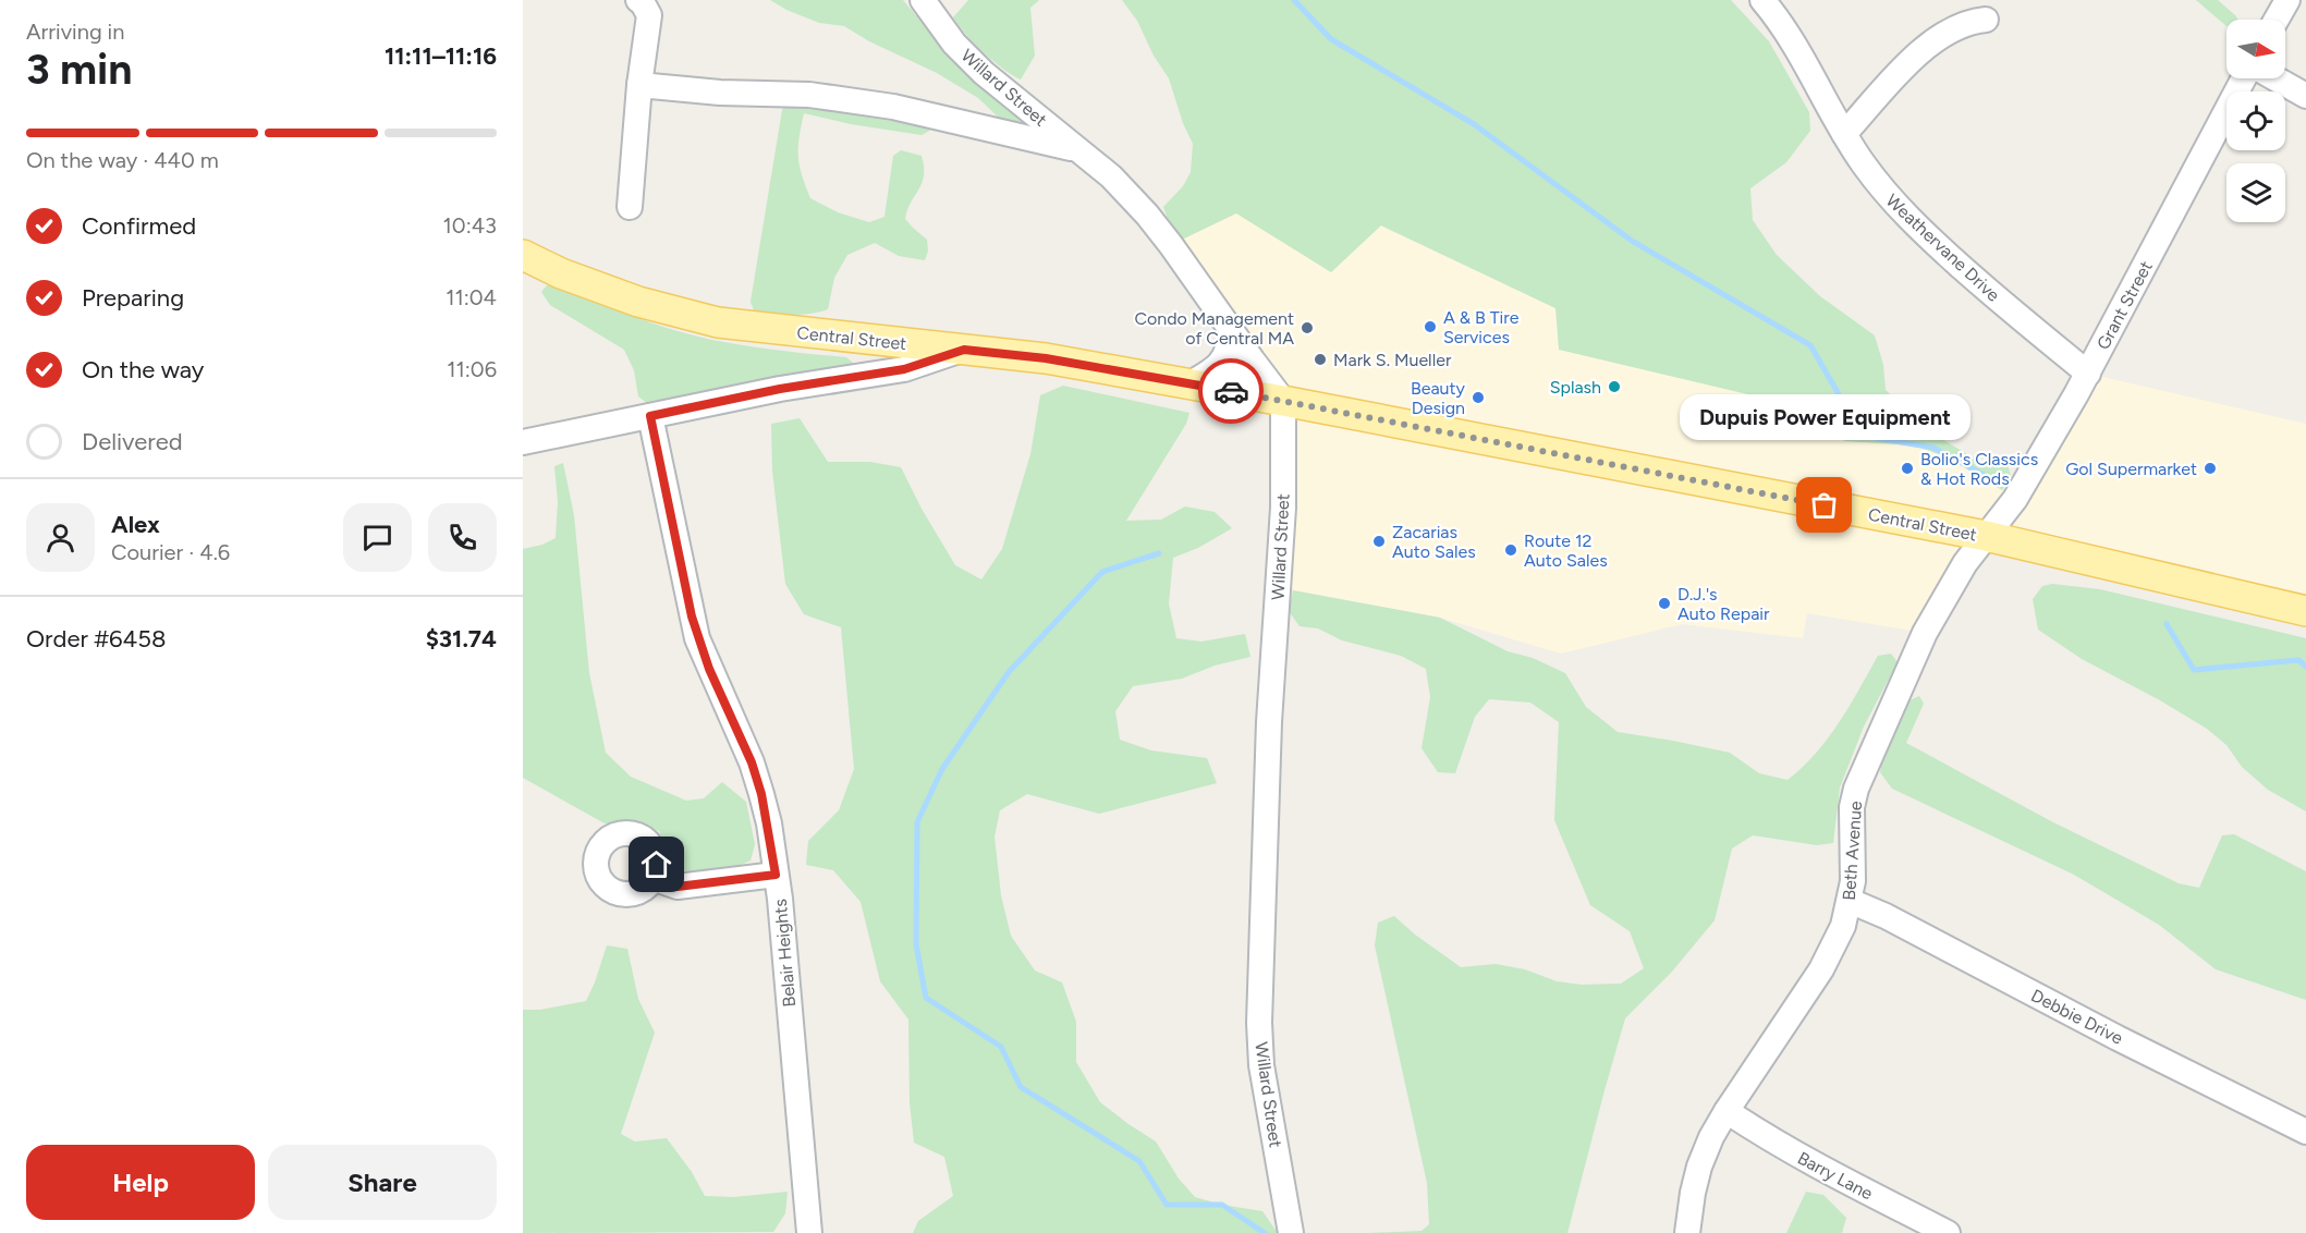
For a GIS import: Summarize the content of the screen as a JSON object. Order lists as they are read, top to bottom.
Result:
{
  "streets": {
    "main road": ["Central Street"],
    "street": [
      "Willard Street",
      "Weathervane Drive",
      "Grant Street",
      "Beth Avenue",
      "Belair Heights",
      "Debbie Drive",
      "Barry Lane"
    ]
  },
  "crossings": [
    ["Willard Street", "Central Street"],
    ["Weathervane Drive", "Grant Street"],
    ["Grant Street", "Central Street"],
    ["Grant Street", "Beth Avenue"],
    ["Central Street", "Beth Avenue"],
    ["Beth Avenue", "Debbie Drive"],
    ["Beth Avenue", "Barry Lane"]
  ],
  "places": [
    "A & B Tire Services",
    "Condo Management of Central MA",
    "Mark S. Mueller",
    "Splash",
    "Beauty Design",
    "Bolio's Classics & Hot Rods",
    "Gol Supermarket",
    "Dupuis Power Equipment",
    "Zacarias Auto Sales",
    "Route 12 Auto Sales",
    "D.J.'s Auto Repair"
  ],
  "north": "right",
  "page": {
    "heading": ["3 min", "Arriving in", "11:11–11:16"],
    "panel": [
      "Alex",
      "Courier · 4.6",
      "Order #6458",
      "$31.74"
    ],
    "bar": "On the way · 440 m",
    "list": [
      ["Confirmed", "10:43"],
      ["Preparing", "11:04"],
      ["On the way", "11:06"],
      "Delivered"
    ],
    "bubble": "Dupuis Power Equipment",
    "buttons": ["Help", "Share"]
  }
}
